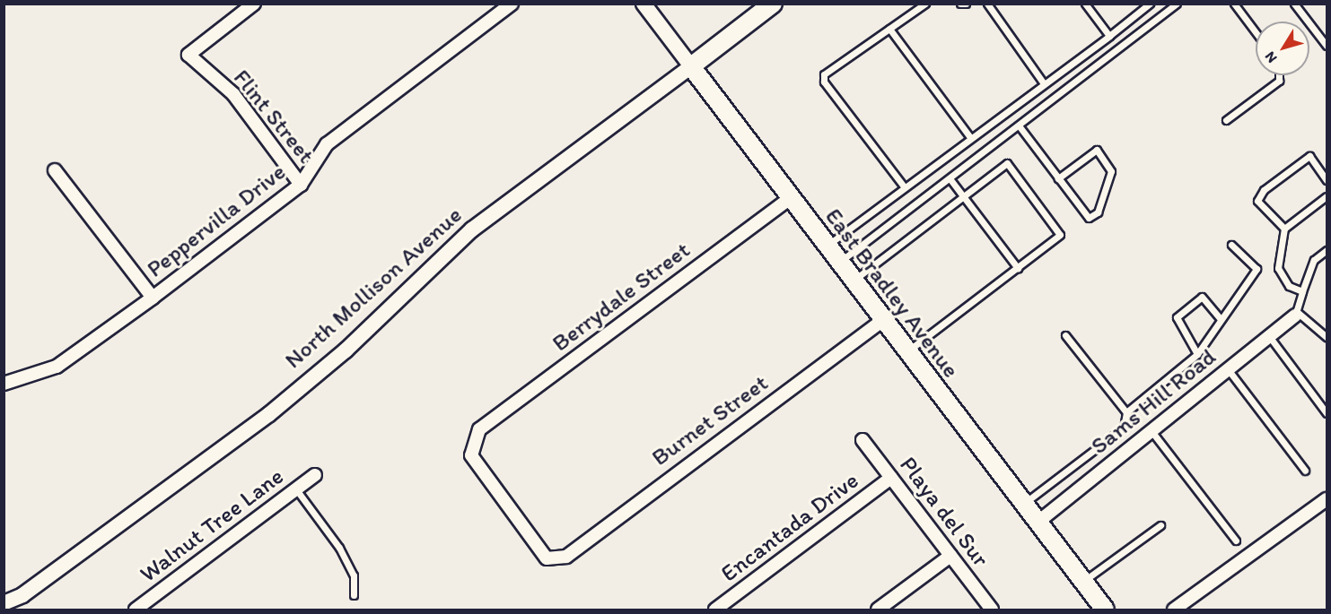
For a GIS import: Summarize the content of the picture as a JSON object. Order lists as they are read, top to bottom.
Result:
{
  "streets": {
    "main road": ["North Mollison Avenue", "East Bradley Avenue"],
    "street": [
      "Flint Street",
      "Peppervilla Drive",
      "Berrydale Street",
      "Sams Hill Road",
      "Burnet Street",
      "Playa del Sur",
      "Walnut Tree Lane",
      "Encantada Drive"
    ]
  },
  "crossings": [
    ["Flint Street", "Peppervilla Drive"],
    ["North Mollison Avenue", "East Bradley Avenue"],
    ["East Bradley Avenue", "Berrydale Street"],
    ["East Bradley Avenue", "Sams Hill Road"],
    ["East Bradley Avenue", "Burnet Street"],
    ["Berrydale Street", "Burnet Street"],
    ["Playa del Sur", "Encantada Drive"]
  ],
  "north": "bottom left"
}
